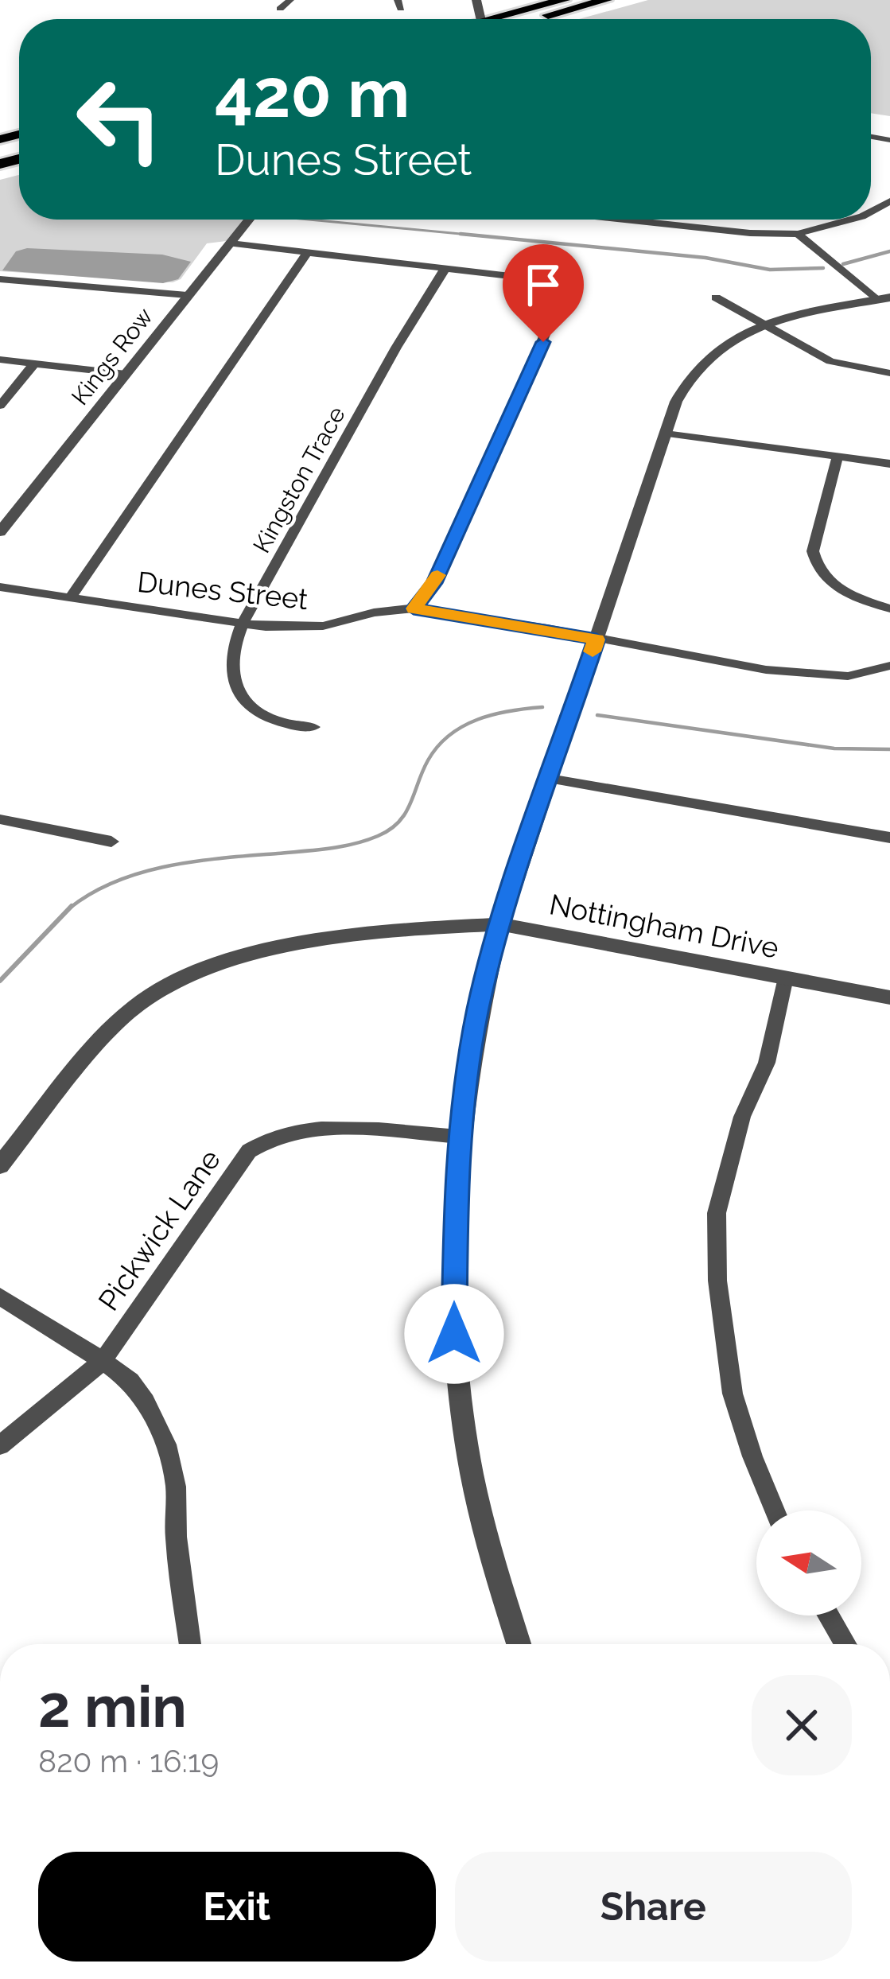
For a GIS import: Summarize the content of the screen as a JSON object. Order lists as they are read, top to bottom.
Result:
{
  "streets": {
    "street": [
      "Kings Row",
      "Kingston Trace",
      "Dunes Street",
      "Nottingham Drive",
      "Pickwick Lane"
    ]
  },
  "crossings": [
    ["Kingston Trace", "Dunes Street"]
  ],
  "north": "left",
  "page": {
    "turn": ["420 m", "Dunes Street"],
    "heading": ["2 min", "820 m · 16:19"],
    "buttons": ["Exit", "Share"]
  }
}
